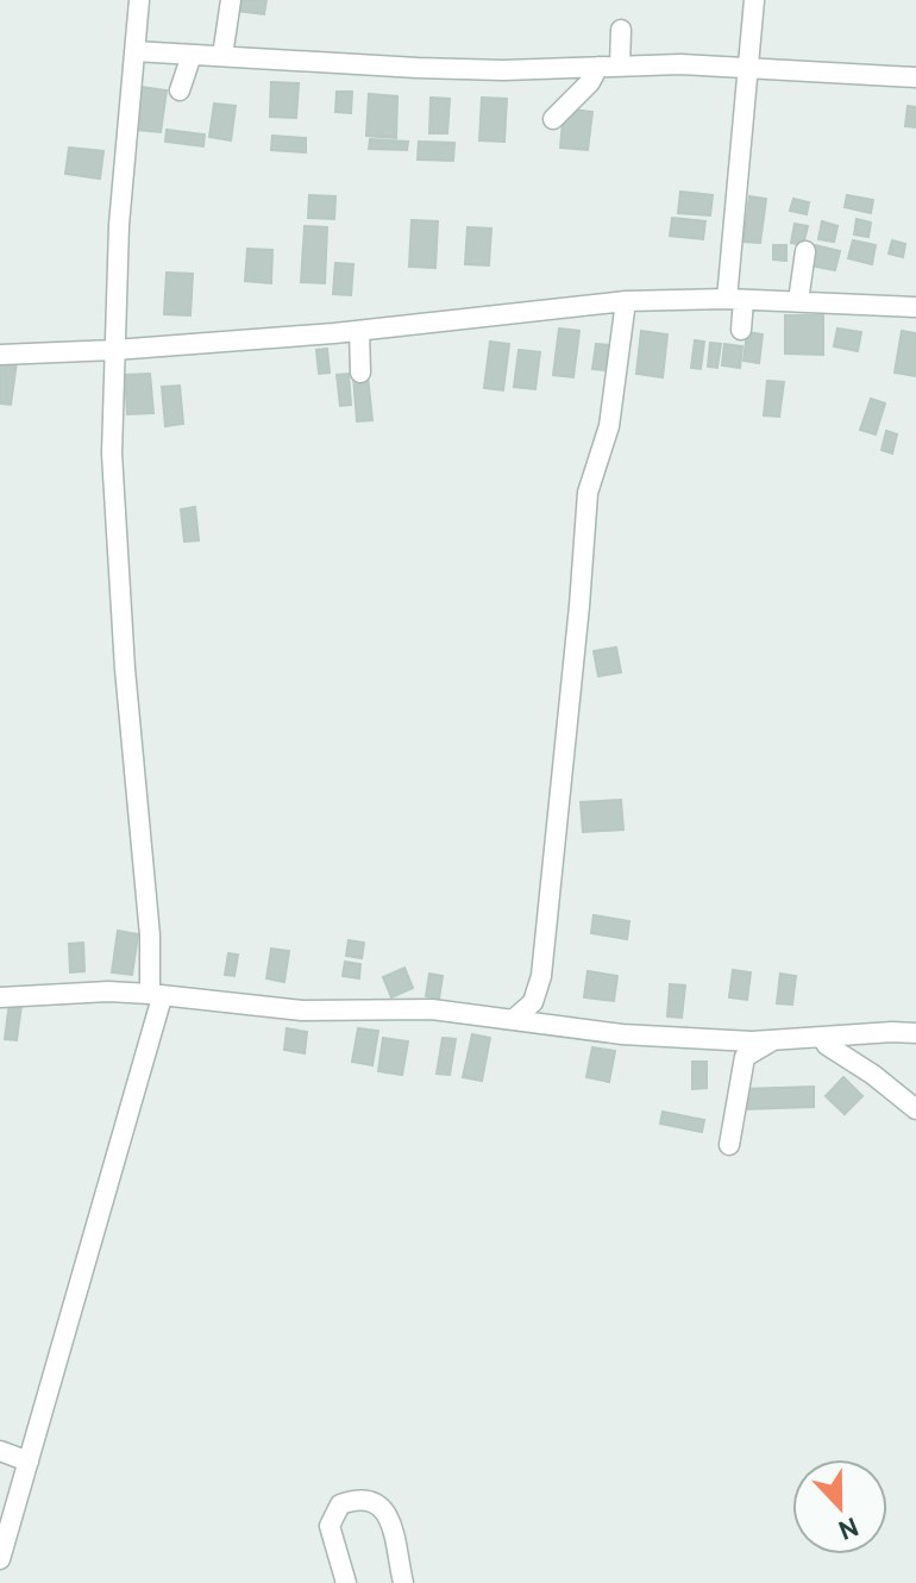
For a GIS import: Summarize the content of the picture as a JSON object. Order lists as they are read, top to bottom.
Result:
{
  "north": "bottom"
}
